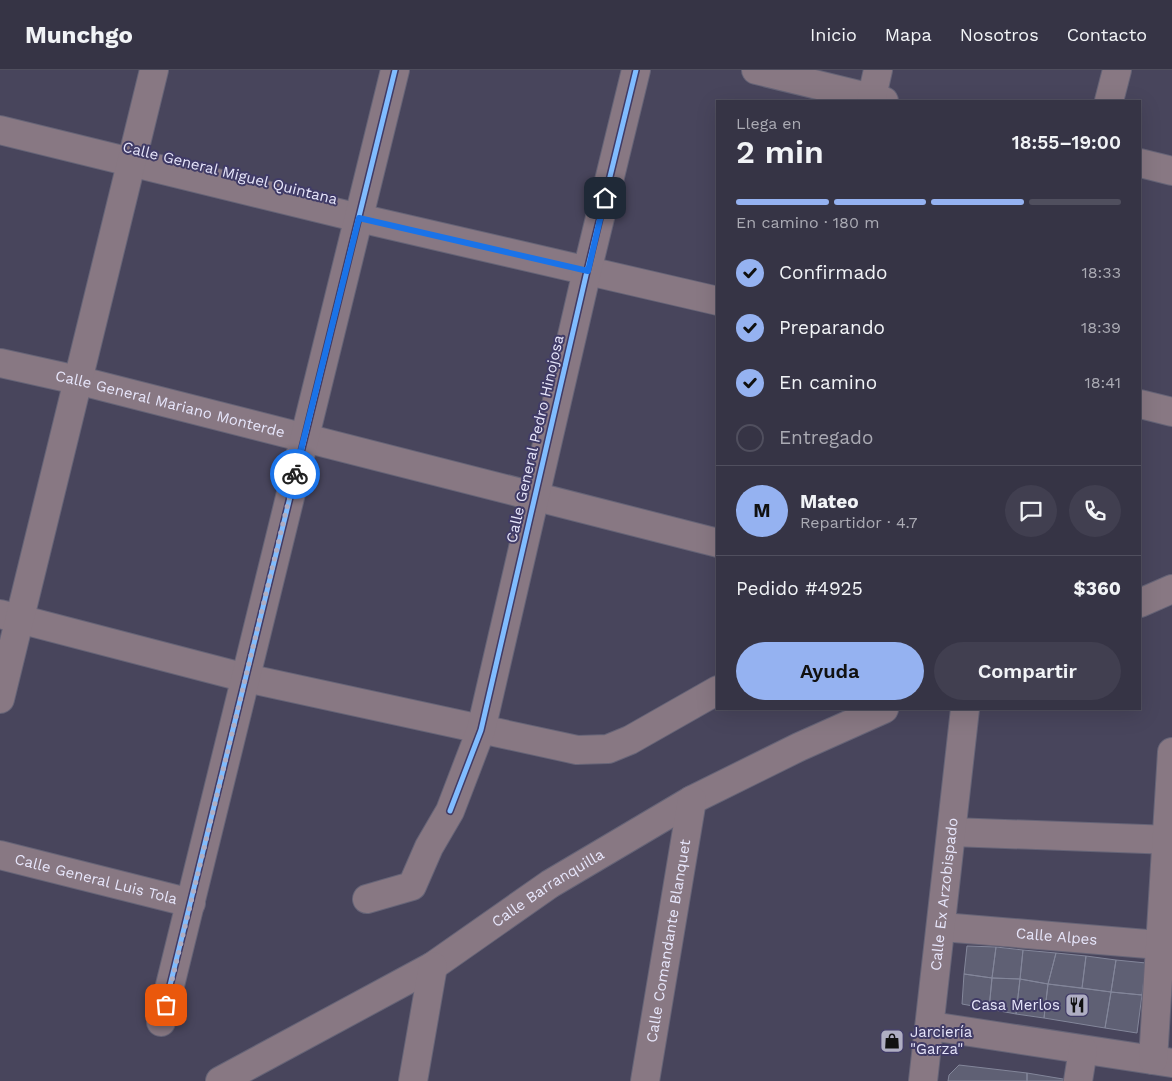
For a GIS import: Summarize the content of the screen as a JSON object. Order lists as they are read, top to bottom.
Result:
{
  "streets": {
    "street": [
      "Calle General Miguel Quintana",
      "Calle General Mariano Monterde",
      "Calle General Pedro Hinojosa",
      "Calle General Luis Tola",
      "Calle Barranquilla",
      "Calle Ex Arzobispado",
      "Calle Alpes",
      "Calle Comandante Blanquet"
    ]
  },
  "crossings": [
    ["Calle General Miguel Quintana", "Calle General Pedro Hinojosa"],
    ["Calle General Mariano Monterde", "Calle General Pedro Hinojosa"],
    ["Calle Barranquilla", "Calle Comandante Blanquet"],
    ["Calle Ex Arzobispado", "Calle Alpes"]
  ],
  "places": {
    "restaurant": ["Casa Merlos"],
    "shop": ["Jarciería \"Garza\""]
  },
  "page": {
    "header": "Munchgo",
    "nav": [
      "Inicio",
      "Mapa",
      "Nosotros",
      "Contacto"
    ],
    "heading": ["2 min", "Llega en", "18:55–19:00"],
    "panel": [
      "Mateo",
      "Repartidor · 4.7",
      "Pedido #4925",
      "$360"
    ],
    "bar": "En camino · 180 m",
    "list": [
      ["Confirmado", "18:33"],
      ["Preparando", "18:39"],
      ["En camino", "18:41"],
      "Entregado"
    ],
    "round": "M",
    "buttons": ["Ayuda", "Compartir"]
  }
}
